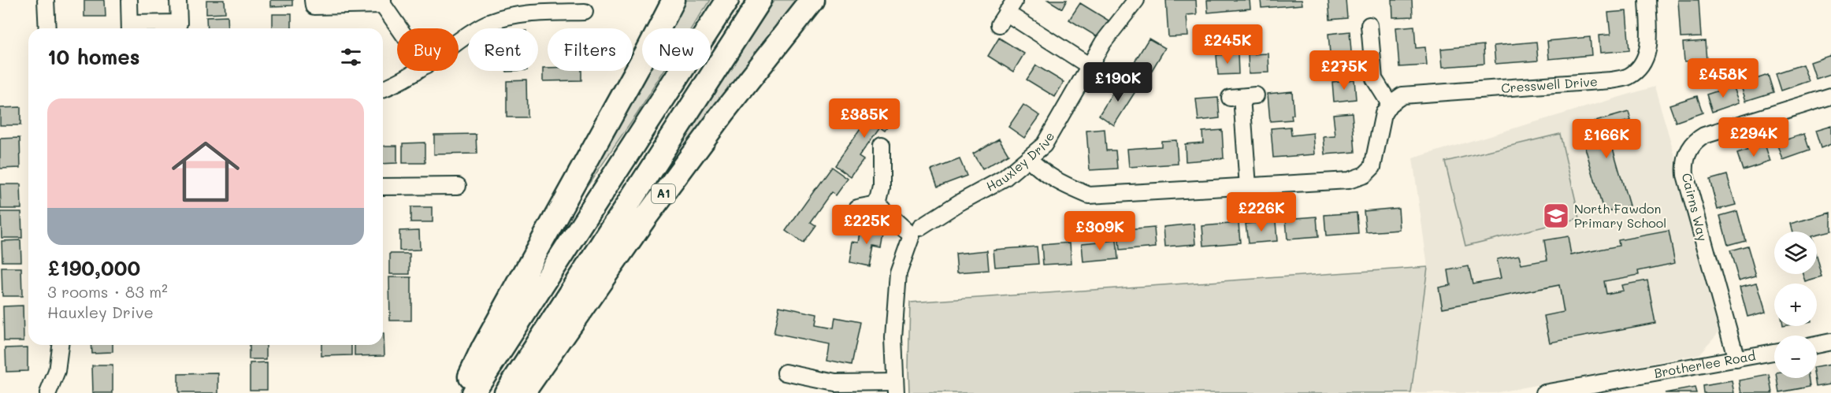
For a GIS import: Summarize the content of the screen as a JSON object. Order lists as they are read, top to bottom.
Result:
{
  "streets": {
    "highway": ["A1"],
    "street": [
      "Cresswell Drive",
      "Hauxley Drive",
      "Cairns Way",
      "Brotherlee Road"
    ]
  },
  "crossings": [
    ["Cairns Way", "Brotherlee Road"]
  ],
  "places": {
    "school or university": ["North Fawdon Primary School"]
  },
  "page": {
    "price": [
      "£245K",
      "£275K",
      "£458K",
      "£190K",
      "£385K",
      "£294K",
      "£166K",
      "£226K",
      "£225K",
      "£309K"
    ],
    "chip": [
      "Buy",
      "Rent",
      "Filters",
      "New"
    ],
    "heading": "10 homes",
    "list": [
      {
        "name": "£190,000",
        "note": "3 rooms · 83 m² · Hauxley Drive"
      }
    ],
    "map_buttons": ["+", "−"]
  }
}
